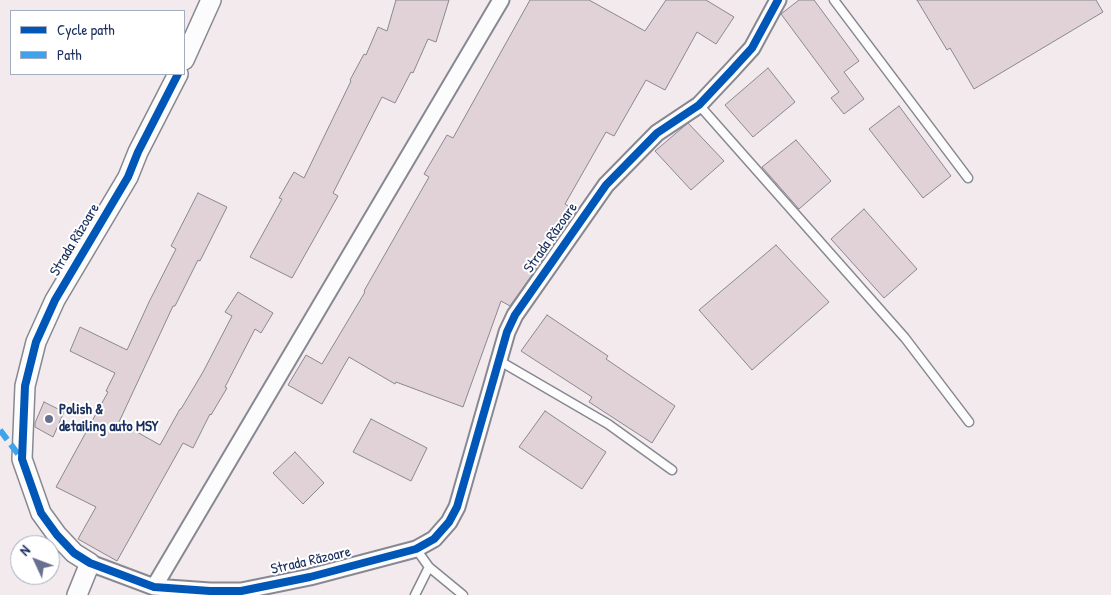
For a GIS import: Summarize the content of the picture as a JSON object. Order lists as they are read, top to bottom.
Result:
{
  "streets": {
    "street": ["Strada Răzoare"]
  },
  "places": ["Polish & detailing auto MSY"],
  "legend": ["Cycle path", "Path"],
  "north": "top left"
}
